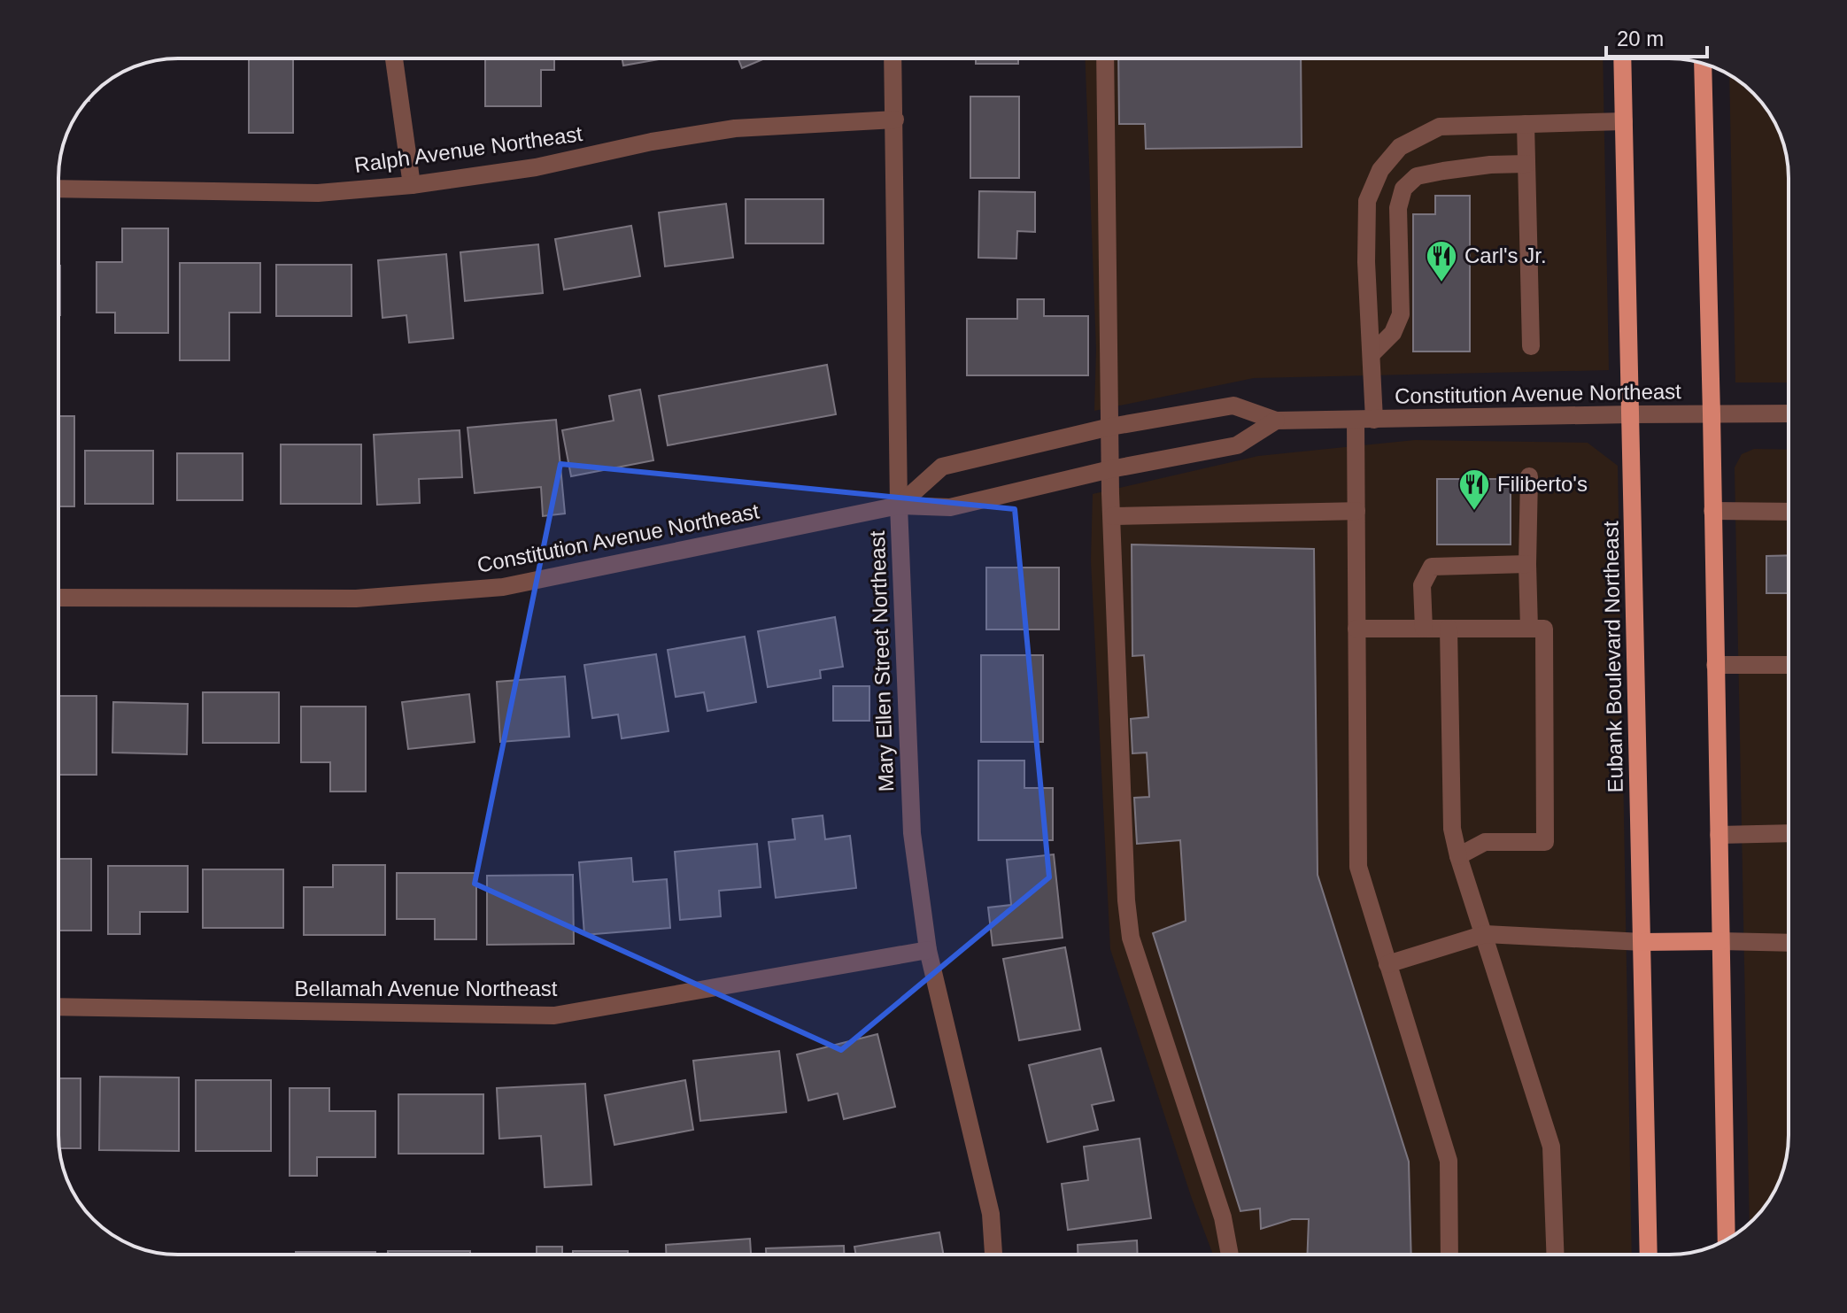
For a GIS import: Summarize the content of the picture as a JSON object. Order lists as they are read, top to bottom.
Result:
{
  "streets": {
    "main road": ["Eubank Boulevard Northeast"],
    "street": [
      "Ralph Avenue Northeast",
      "Constitution Avenue Northeast",
      "Mary Ellen Street Northeast",
      "Bellamah Avenue Northeast"
    ]
  },
  "crossings": [
    ["Ralph Avenue Northeast", "Mary Ellen Street Northeast"],
    ["Constitution Avenue Northeast", "Eubank Boulevard Northeast"],
    ["Constitution Avenue Northeast", "Mary Ellen Street Northeast"],
    ["Mary Ellen Street Northeast", "Bellamah Avenue Northeast"]
  ],
  "places": {
    "restaurant": ["Carl's Jr.", "Filiberto's"]
  },
  "scale_bar": "20 m"
}
